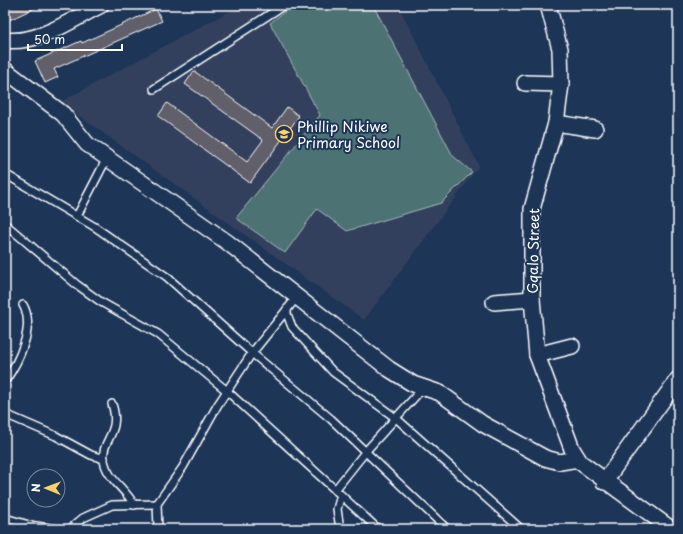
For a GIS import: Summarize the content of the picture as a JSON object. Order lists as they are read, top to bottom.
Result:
{
  "streets": {
    "street": ["Gqalo Street"]
  },
  "places": {
    "school or university": ["Phillip Nikiwe Primary School"]
  },
  "scale_bar": "50 m",
  "north": "left"
}
